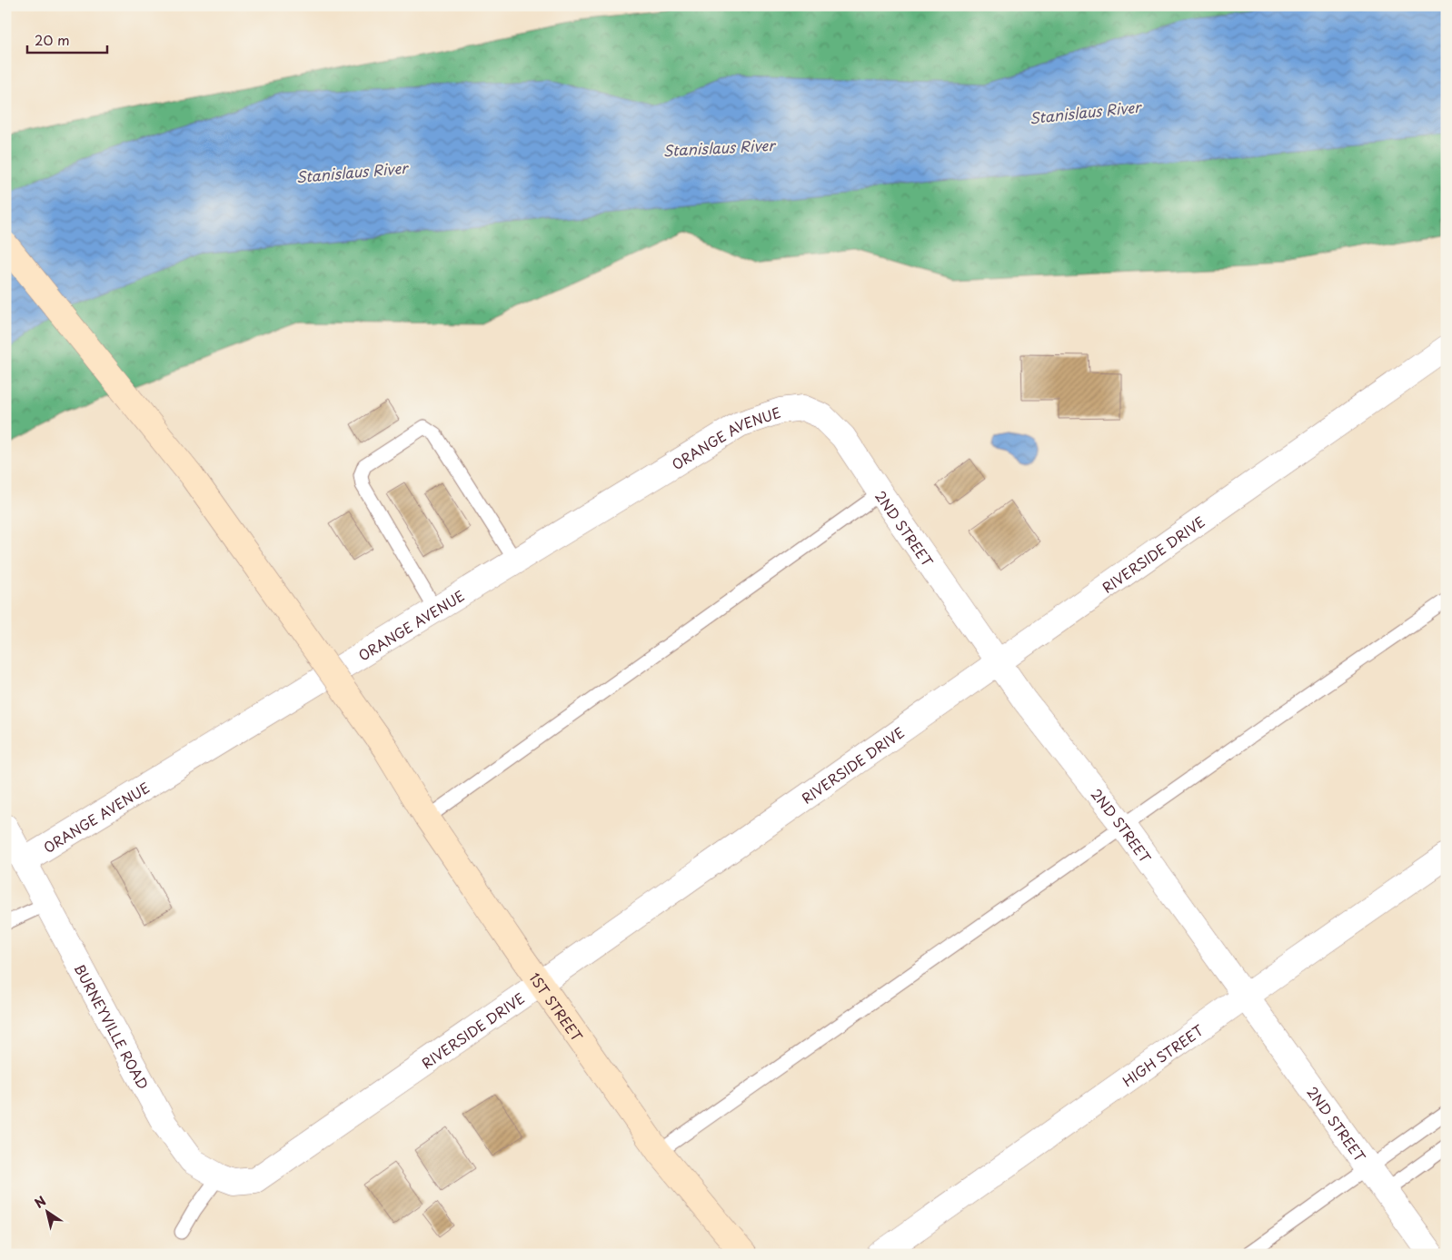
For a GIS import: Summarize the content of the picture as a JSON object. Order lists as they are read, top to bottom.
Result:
{
  "streets": {
    "main road": ["1ST STREET"],
    "street": [
      "ORANGE AVENUE",
      "2ND STREET",
      "RIVERSIDE DRIVE",
      "BURNEYVILLE ROAD",
      "HIGH STREET"
    ]
  },
  "crossings": [
    ["ORANGE AVENUE", "2ND STREET"],
    ["ORANGE AVENUE", "BURNEYVILLE ROAD"],
    ["2ND STREET", "RIVERSIDE DRIVE"],
    ["2ND STREET", "HIGH STREET"],
    ["RIVERSIDE DRIVE", "1ST STREET"],
    ["RIVERSIDE DRIVE", "BURNEYVILLE ROAD"]
  ],
  "water": ["Stanislaus River"],
  "scale_bar": "20 m",
  "north": "top left"
}
